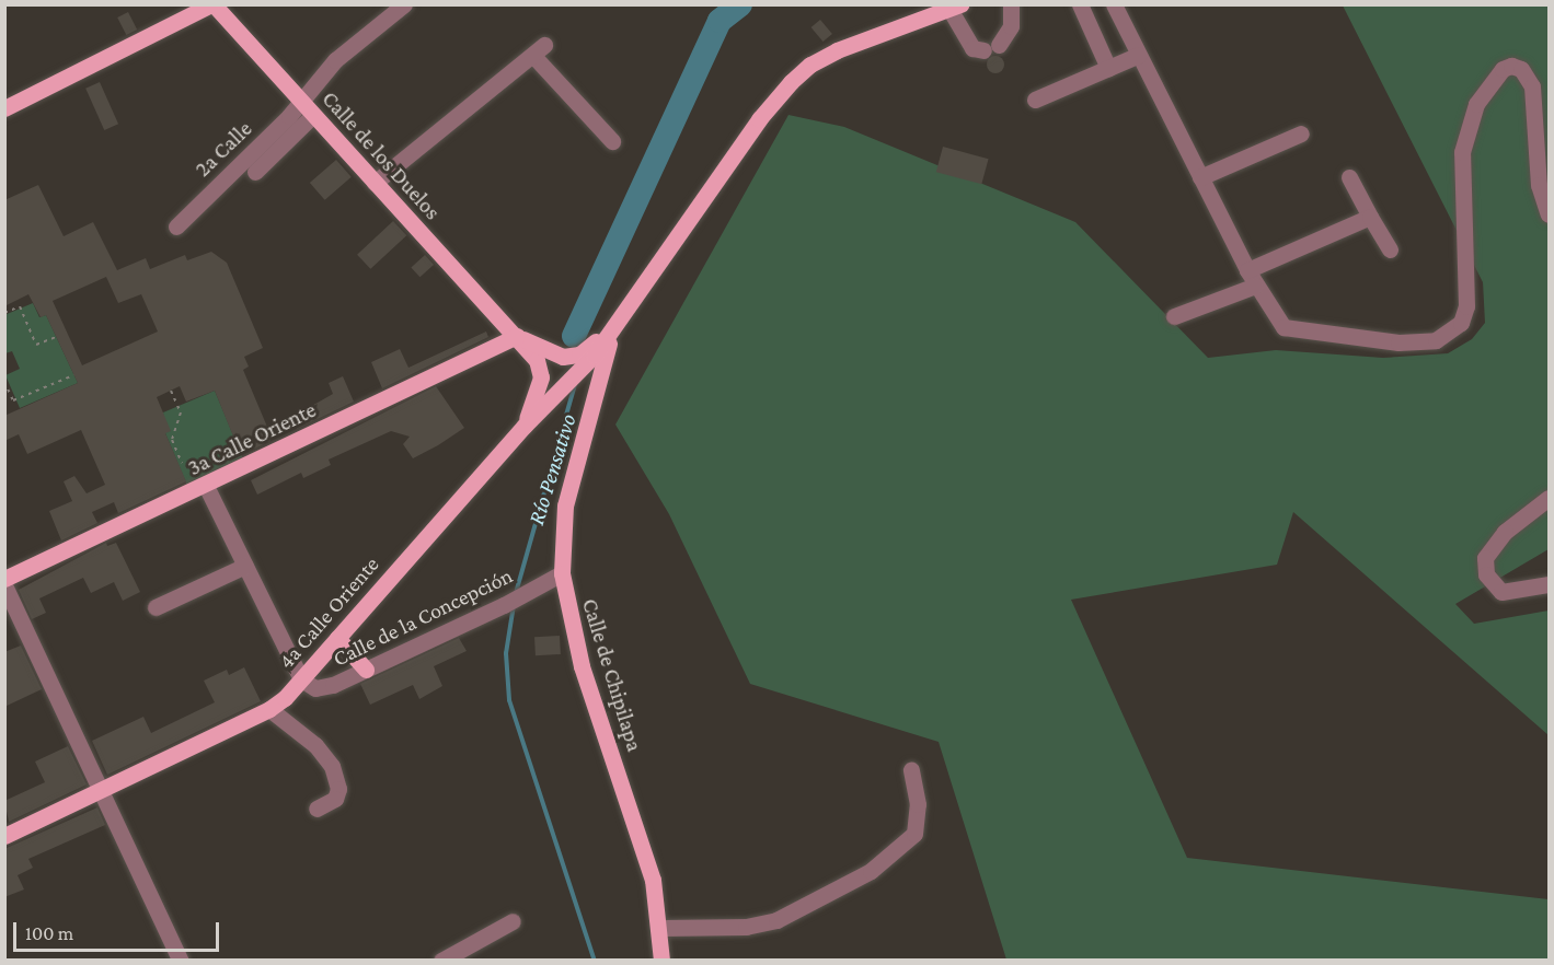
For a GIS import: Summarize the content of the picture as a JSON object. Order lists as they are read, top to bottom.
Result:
{
  "streets": {
    "main road": [
      "Calle de los Duelos",
      "3a Calle Oriente",
      "4a Calle Oriente",
      "Calle de Chipilapa"
    ],
    "street": ["2a Calle", "Calle de la Concepción"]
  },
  "crossings": [
    ["2a Calle", "Calle de los Duelos"],
    ["Calle de los Duelos", "3a Calle Oriente"],
    ["Calle de los Duelos", "4a Calle Oriente"],
    ["4a Calle Oriente", "Calle de la Concepción"],
    ["Calle de la Concepción", "Calle de Chipilapa"]
  ],
  "water": ["Río Pensativo"],
  "scale_bar": "100 m"
}
